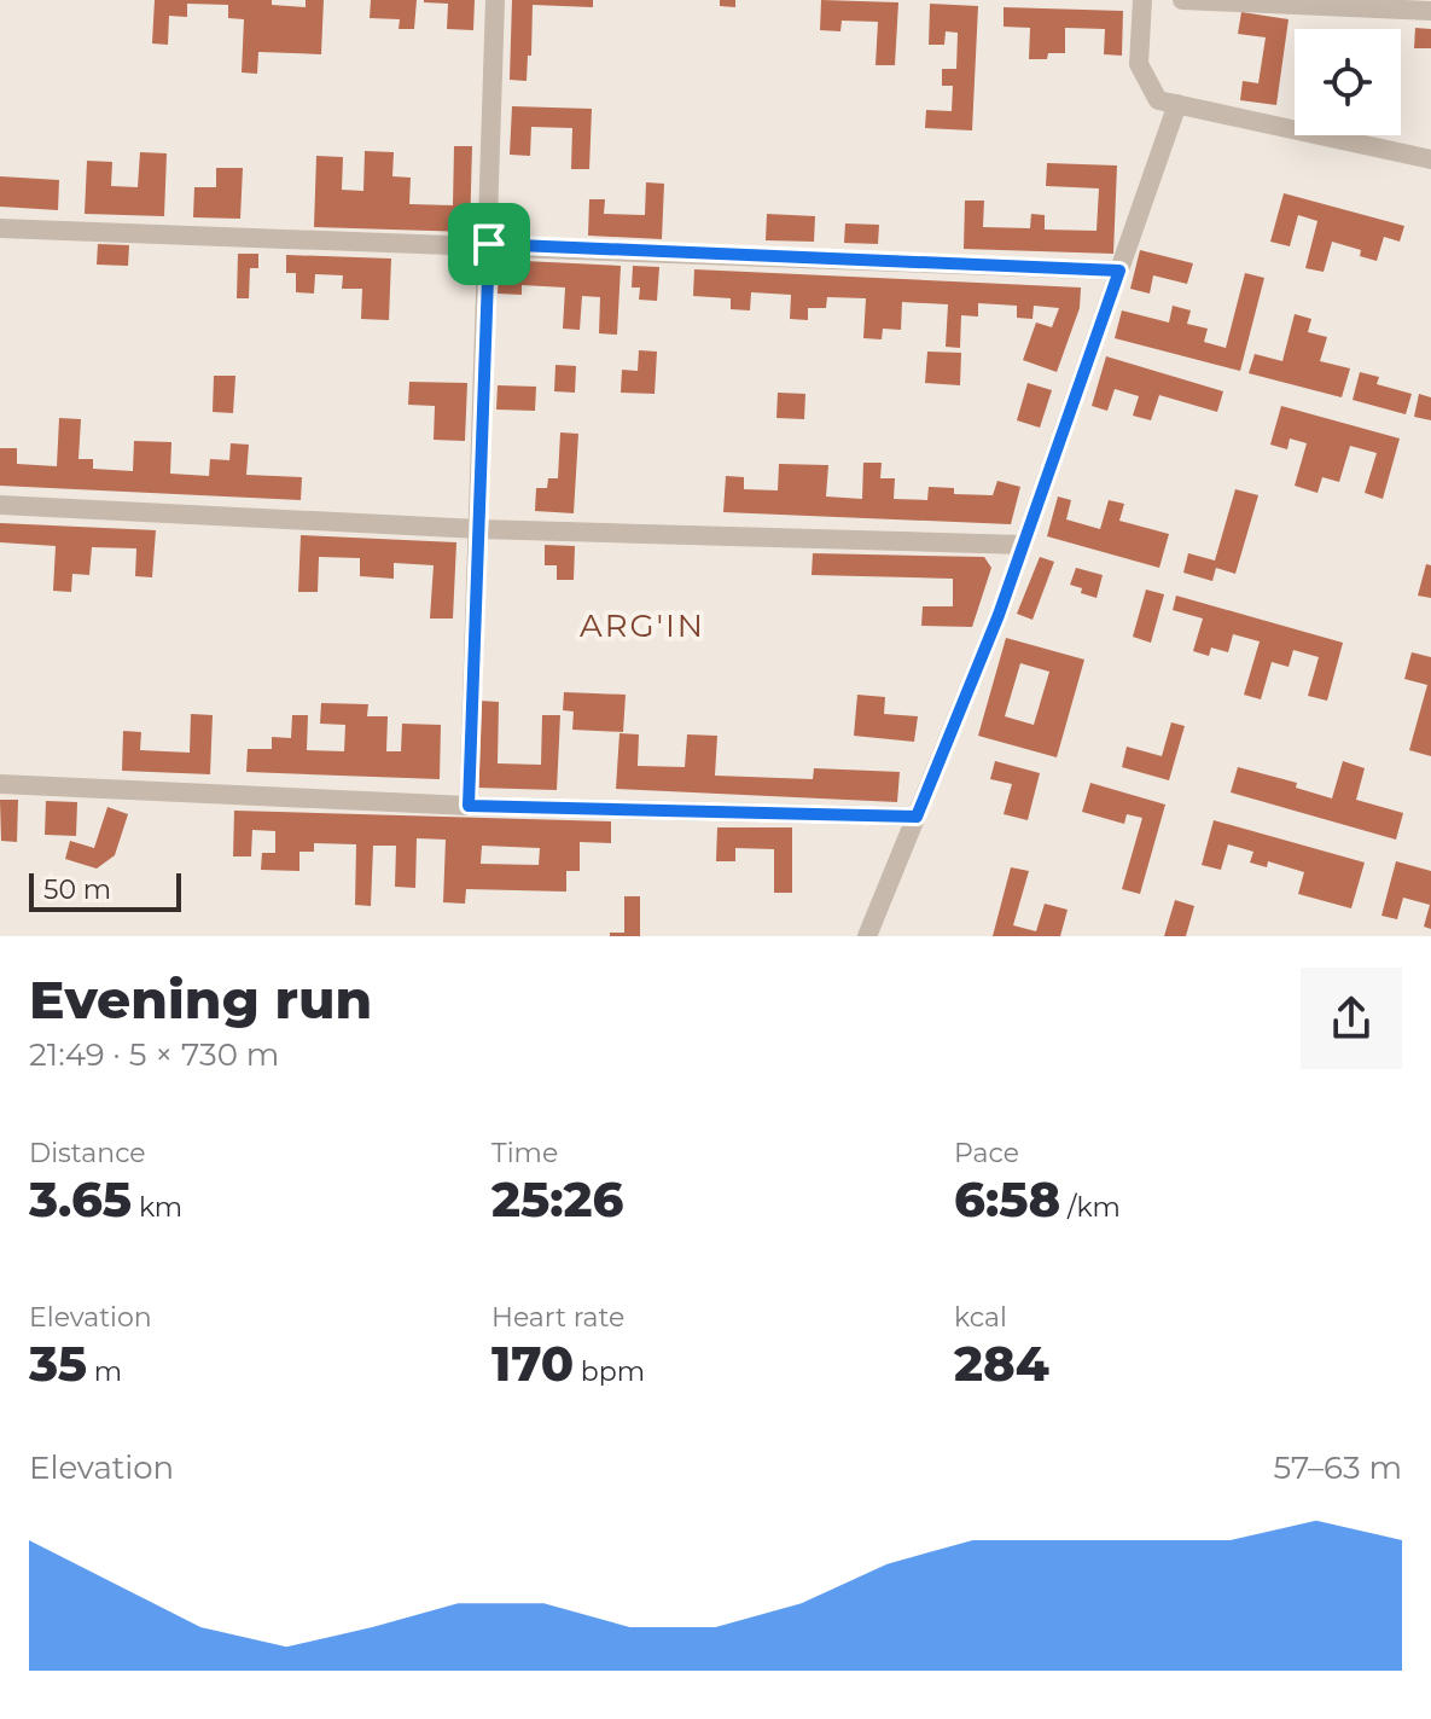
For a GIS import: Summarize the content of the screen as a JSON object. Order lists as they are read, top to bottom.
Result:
{
  "districts": ["ARG'IN"],
  "scale_bar": "50 m",
  "page": {
    "scale": "50 m",
    "heading": ["Evening run", "21:49 · 5 × 730 m"],
    "stats": [
      ["Distance", "3.65 km"],
      ["Time", "25:26"],
      ["Pace", "6:58 /km"],
      ["Elevation", "35 m"],
      ["Heart rate", "170 bpm"],
      ["kcal", "284"]
    ],
    "chart": ["Elevation", "57–63 m"]
  }
}
